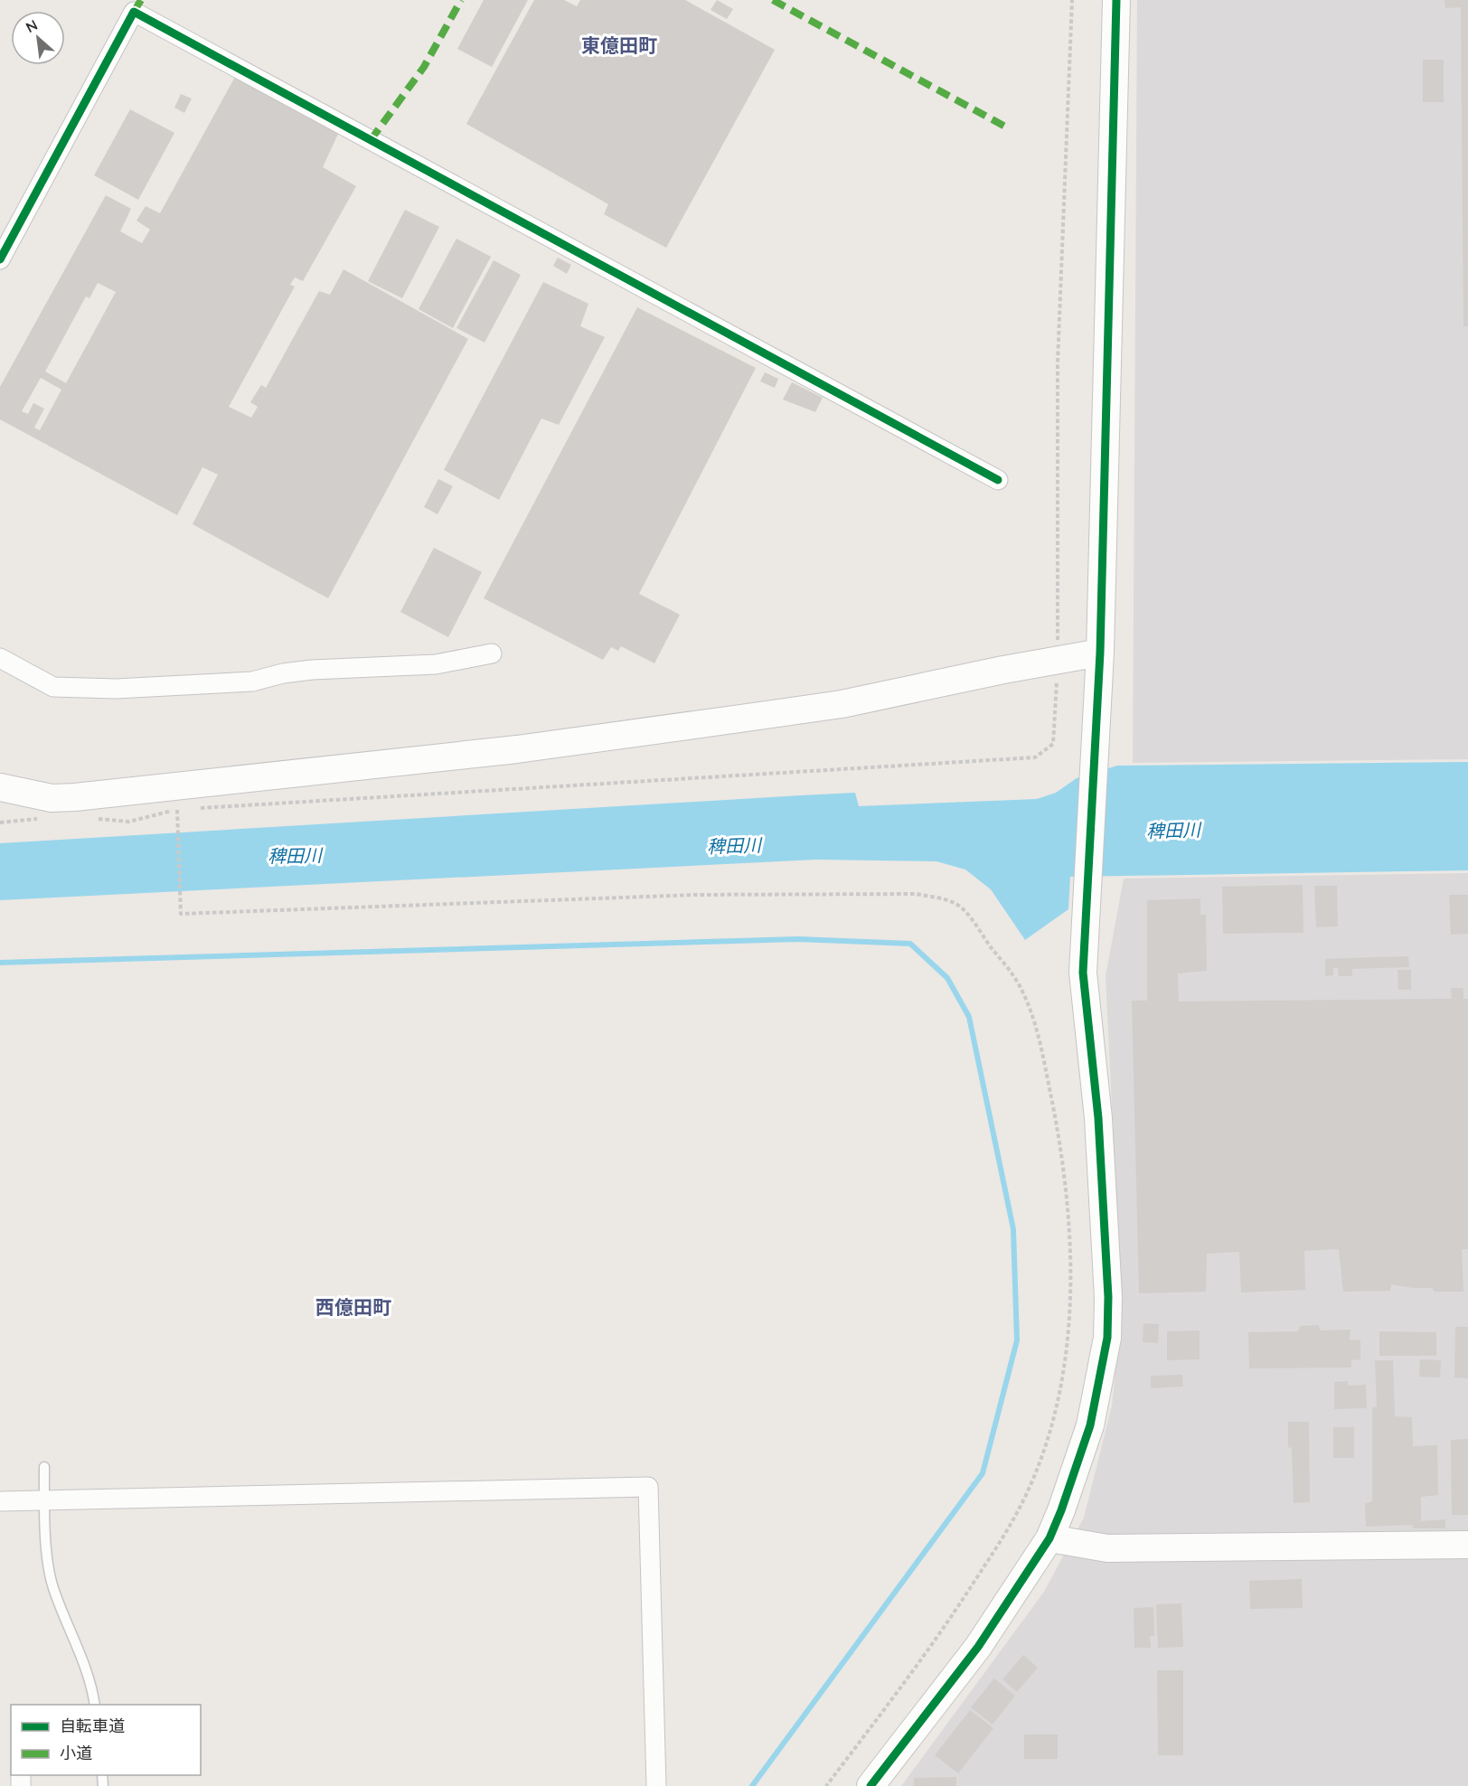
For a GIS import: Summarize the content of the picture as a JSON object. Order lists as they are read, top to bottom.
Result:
{
  "districts": ["東億田町", "西億田町"],
  "water": ["稗田川"],
  "legend": ["自転車道", "小道"],
  "north": "top left"
}
